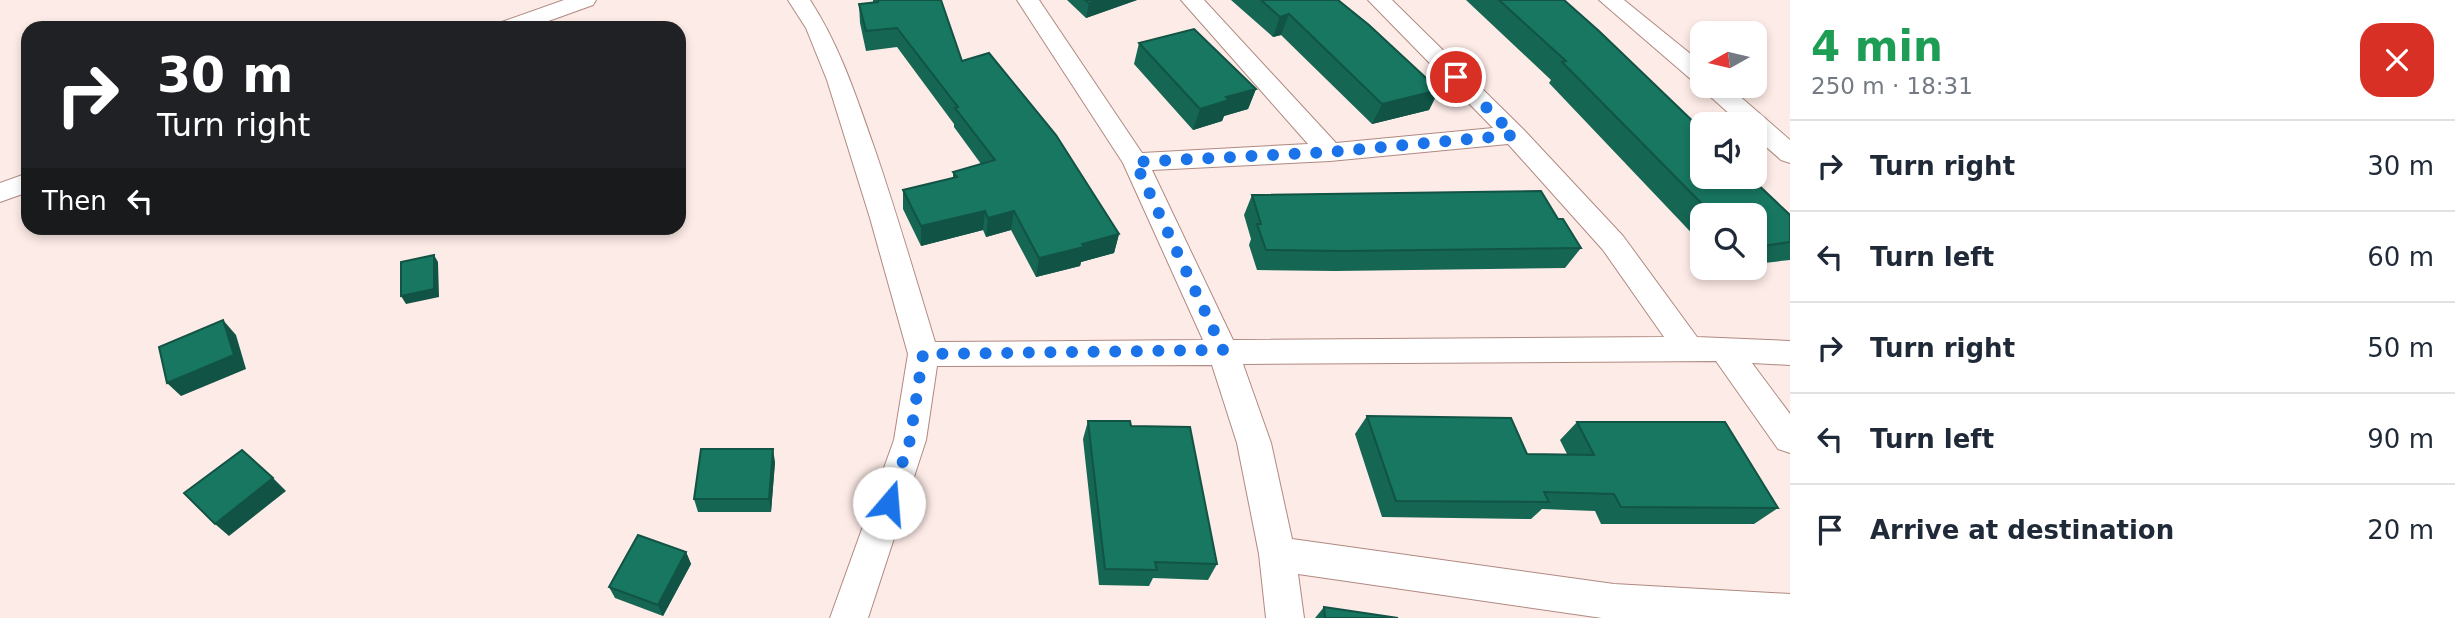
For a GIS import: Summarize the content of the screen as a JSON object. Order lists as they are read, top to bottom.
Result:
{
  "north": "left",
  "page": {
    "heading": ["4 min", "250 m · 18:31"],
    "turn": ["30 m", "Turn right"],
    "list": [
      {
        "name": "Turn right",
        "value": "30 m"
      },
      {
        "name": "Turn left",
        "value": "60 m"
      },
      {
        "name": "Turn right",
        "value": "50 m"
      },
      {
        "name": "Turn left",
        "value": "90 m"
      },
      {
        "name": "Arrive at destination",
        "value": "20 m"
      }
    ],
    "then": "Then"
  }
}
